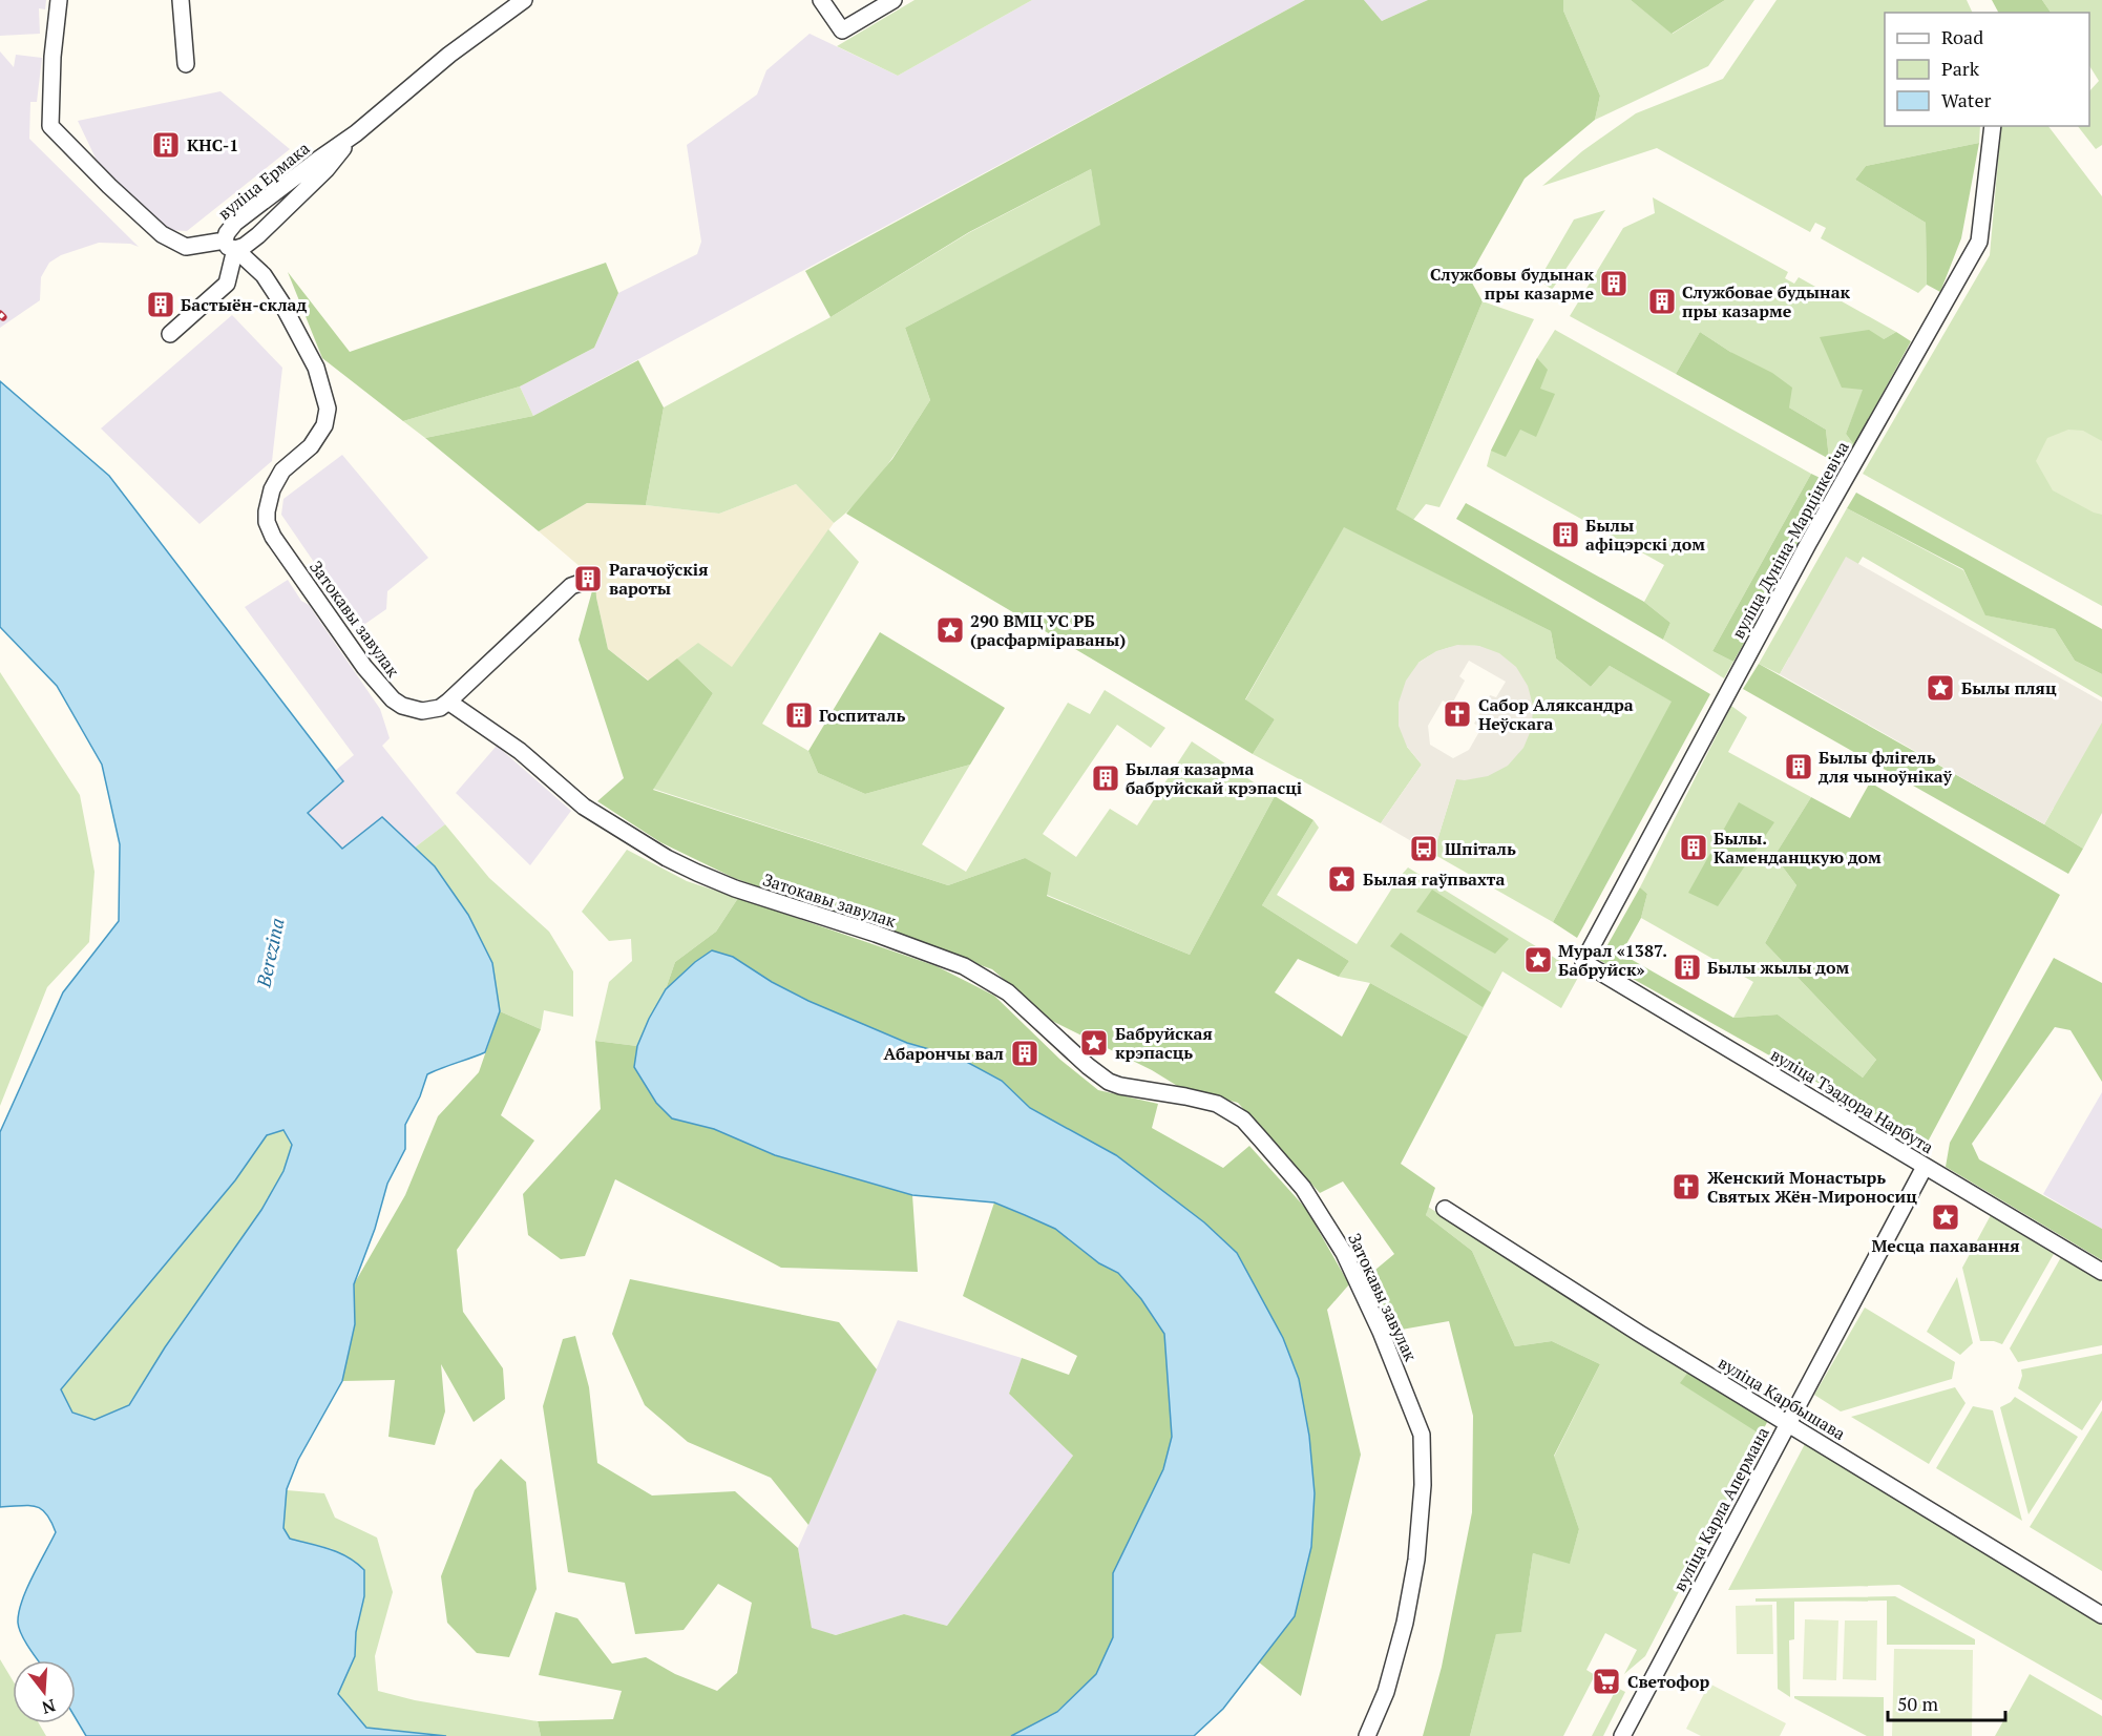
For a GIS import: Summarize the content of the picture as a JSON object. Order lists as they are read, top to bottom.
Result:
{
  "streets": {
    "street": [
      "вуліца Ермака",
      "вуліца Дуніна-Марцінкевіча",
      "Затокавы завулак",
      "вуліца Тэадора Нарбута",
      "вуліца Карбышава",
      "вуліца Карла Апермана"
    ]
  },
  "crossings": [
    ["вуліца Ермака", "Затокавы завулак"],
    ["вуліца Дуніна-Марцінкевіча", "вуліца Тэадора Нарбута"],
    ["вуліца Тэадора Нарбута", "вуліца Карла Апермана"],
    ["вуліца Карбышава", "вуліца Карла Апермана"]
  ],
  "water": ["Berezina"],
  "places": {
    "building": [
      "КНС-1",
      "Службовы будынак пры казарме",
      "Службовае будынак пры казарме",
      "Бастыён-склад",
      "Былы афіцэрскі дом",
      "Рагачоўскія вароты",
      "Госпиталь",
      "Былы флігель для чыноўнікаў",
      "Былая казарма бабруйскай крэпасці",
      "Былы. Каменданцкую дом",
      "Былы жылы дом",
      "Абарончы вал"
    ],
    "place": [
      "290 ВМЦ УС РБ (расфарміраваны)",
      "Былы пляц",
      "Былая гаўпвахта",
      "Мурал «1387. Бабруйск»",
      "Бабруйская крэпасць",
      "Месца пахавання"
    ],
    "church": ["Сабор Аляксандра Неўскага", "Женский Монастырь Святых Жён-Мироносиц"],
    "bus stop": ["Шпіталь"],
    "supermarket": ["Светофор"]
  },
  "legend": ["Road", "Park", "Water"],
  "scale_bar": "50 m",
  "north": "bottom"
}
